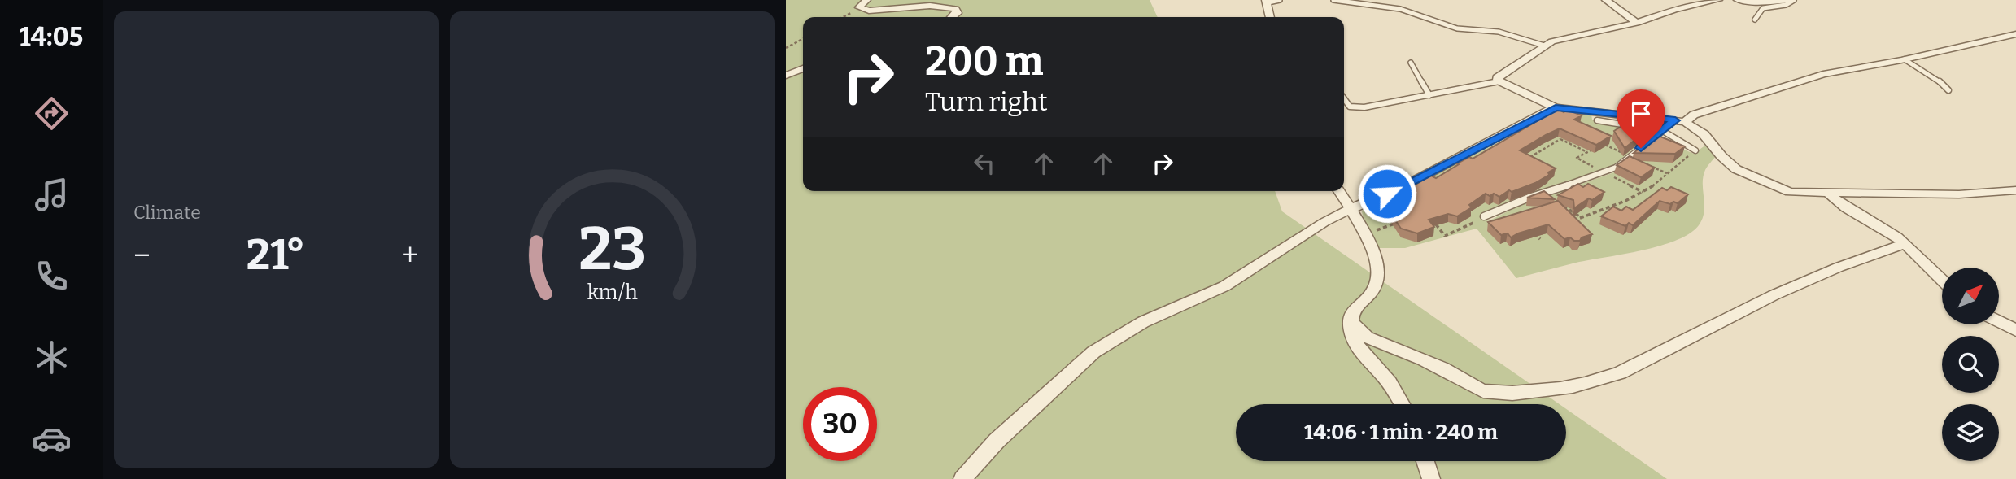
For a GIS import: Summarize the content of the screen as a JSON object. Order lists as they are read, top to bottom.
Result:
{
  "north": "top right",
  "page": {
    "tabs": "14:05",
    "tile": "Climate",
    "turn": ["200 m", "Turn right"],
    "heat": ["−", "21°", "+"],
    "limit": "30",
    "trip": "14:06 · 1 min · 240 m",
    "gauge": ["23", "km/h"]
  }
}
